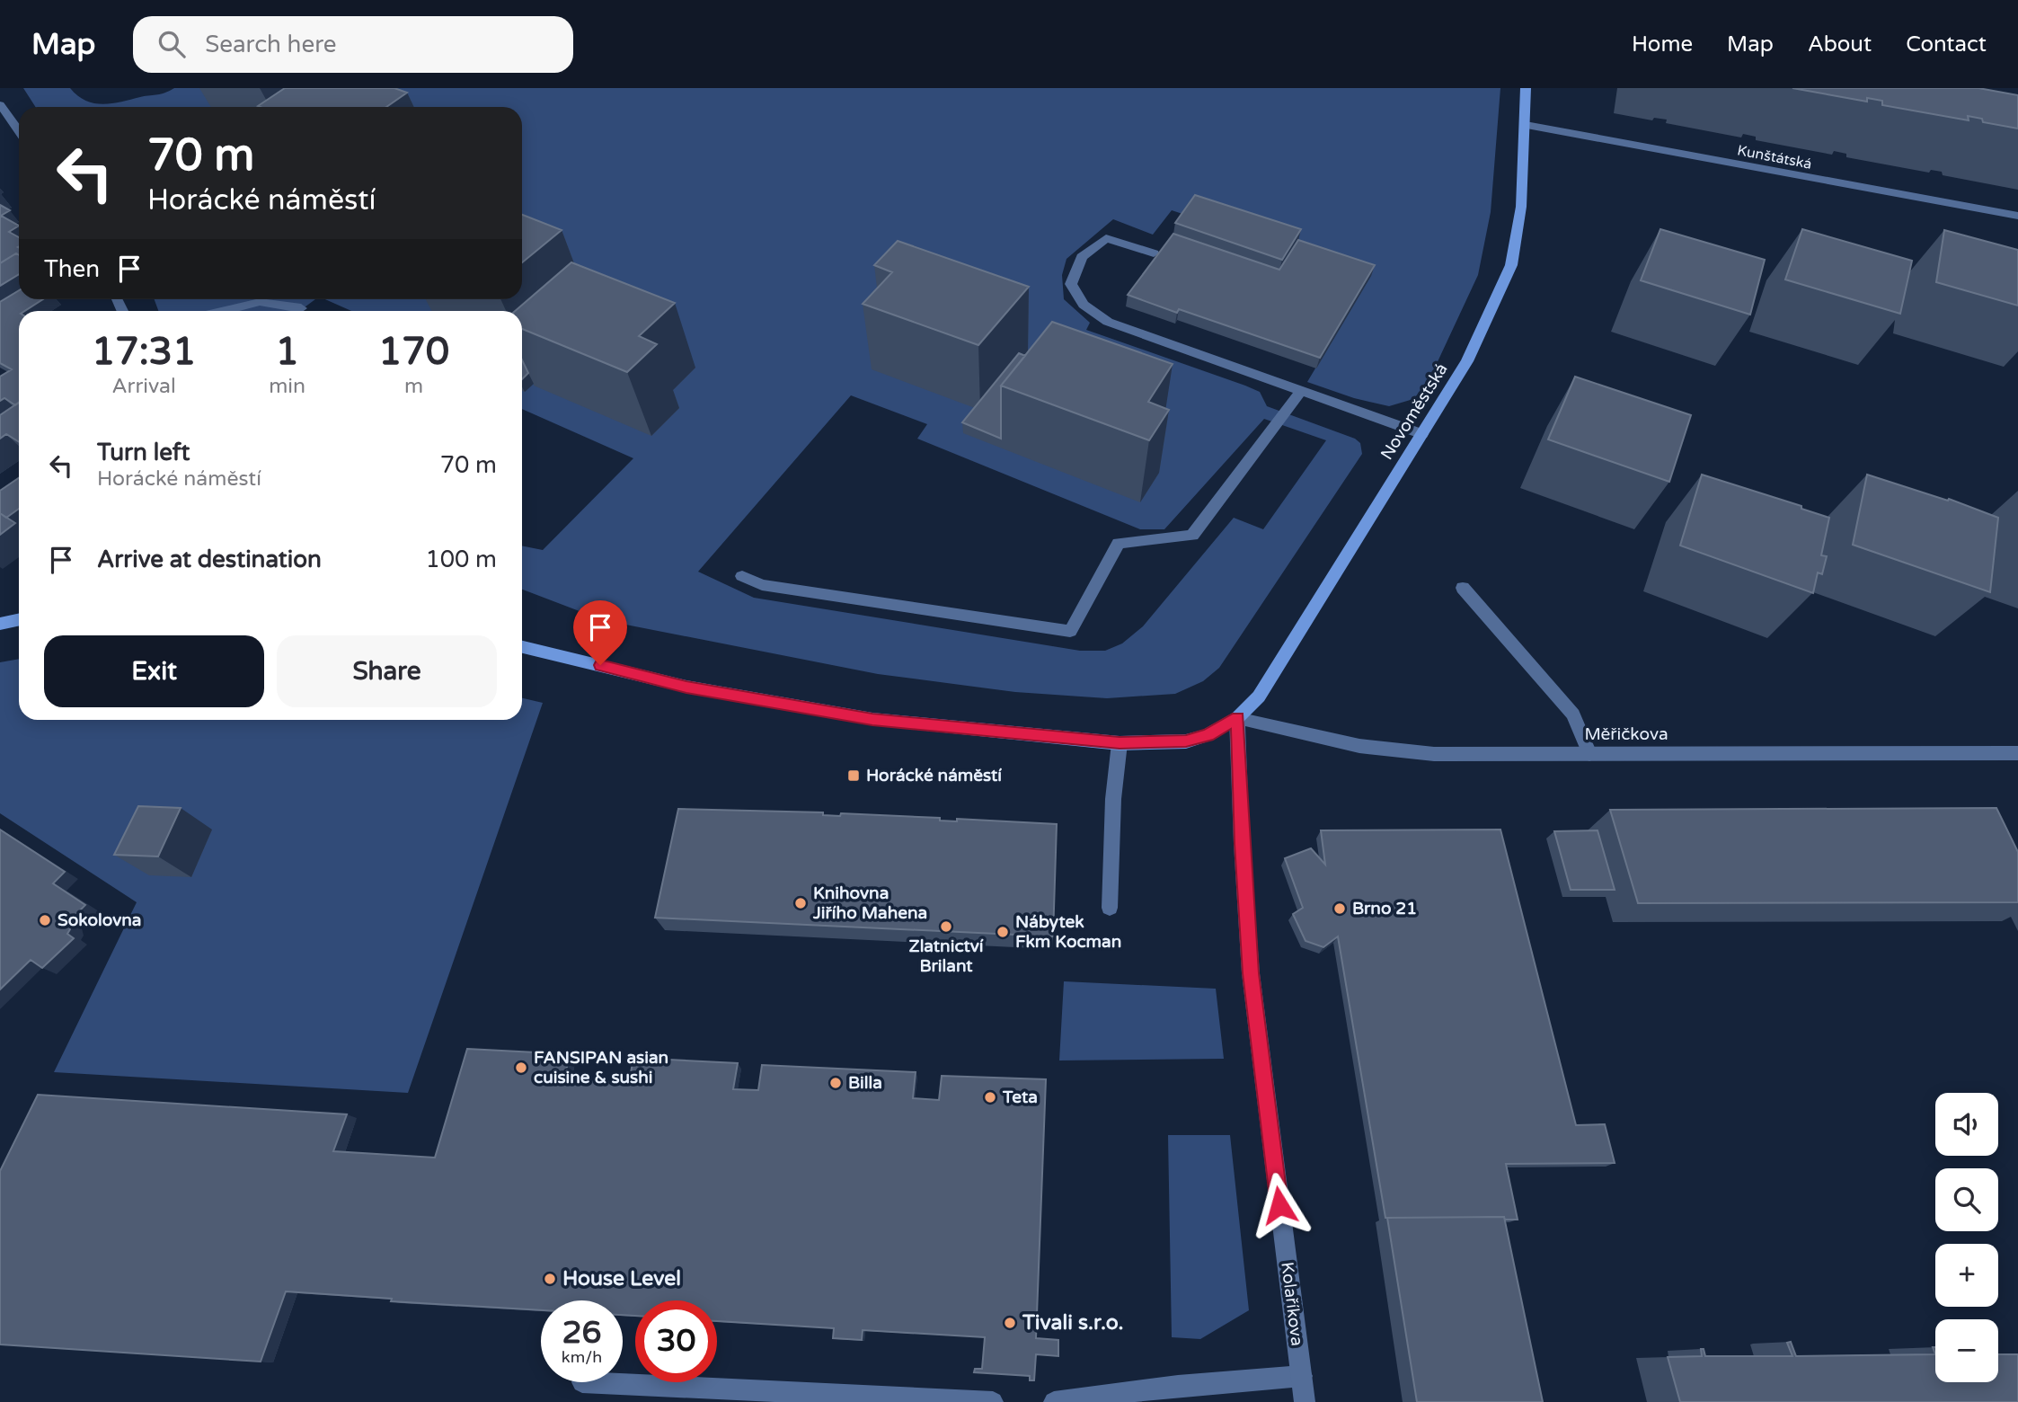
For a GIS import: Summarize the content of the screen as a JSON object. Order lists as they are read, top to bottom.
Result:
{
  "streets": {
    "street": [
      "Kunštátská",
      "Novoměstská",
      "Měřičkova",
      "Kolaříkova"
    ]
  },
  "crossings": [
    ["Kunštátská", "Novoměstská"],
    ["Novoměstská", "Měřičkova"],
    ["Novoměstská", "Kolaříkova"],
    ["Měřičkova", "Kolaříkova"]
  ],
  "places": {
    "transit": ["Horácké náměstí"],
    "other": [
      "Knihovna Jiřího Mahena",
      "Brno 21",
      "Sokolovna",
      "Zlatnictví Brilant",
      "Nábytek Fkm Kocman",
      "FANSIPAN asian cuisine & sushi",
      "Billa",
      "Teta",
      "House Level",
      "Tivali s.r.o."
    ]
  },
  "page": {
    "header": "Map",
    "search": "Search here",
    "nav": [
      "Home",
      "Map",
      "About",
      "Contact"
    ],
    "turn": ["70 m", "Horácké náměstí"],
    "then": "Then",
    "eta": [
      "17:31",
      "Arrival",
      "1",
      "min",
      "170",
      "m"
    ],
    "list": [
      {
        "name": "Turn left",
        "note": "Horácké náměstí",
        "value": "70 m"
      },
      {
        "name": "Arrive at destination",
        "value": "100 m"
      }
    ],
    "buttons": ["Exit", "Share"],
    "map_buttons": ["+", "−"],
    "speed": "26 km/h",
    "limit": "30"
  }
}
